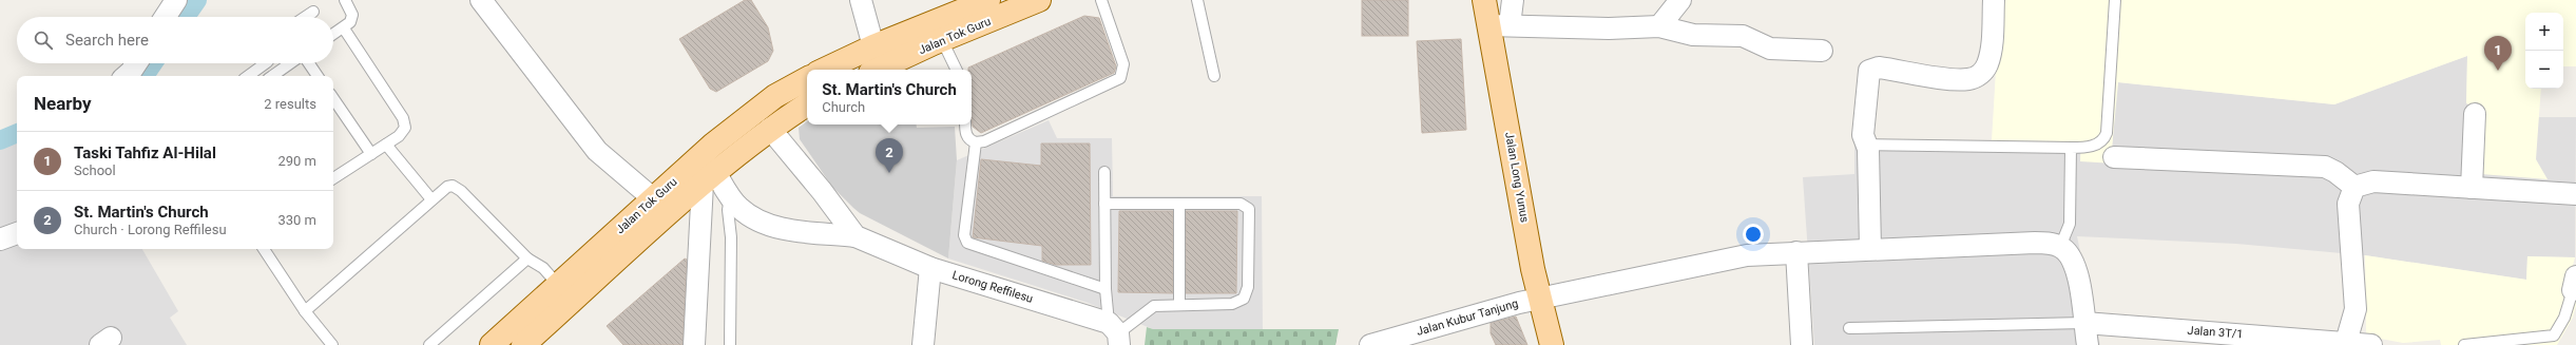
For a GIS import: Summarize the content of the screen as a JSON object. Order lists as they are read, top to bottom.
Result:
{
  "streets": {
    "main road": ["Jalan Tok Guru", "Jalan Long Yunus"],
    "street": ["Lorong Reffilesu", "Jalan Kubur Tanjung", "Jalan 3T/1"]
  },
  "crossings": [
    ["Jalan Tok Guru", "Lorong Reffilesu"],
    ["Jalan Long Yunus", "Jalan Kubur Tanjung"]
  ],
  "page": {
    "map_buttons": ["+", "−"],
    "search": "Search here",
    "pins": ["1", "2"],
    "popup": ["St. Martin's Church", "Church"],
    "heading": ["Nearby", "2 results"],
    "list": [
      {
        "mark": "1",
        "name": "Taski Tahfiz Al-Hilal",
        "note": "School",
        "value": "290 m"
      },
      {
        "mark": "2",
        "name": "St. Martin's Church",
        "note": "Church · Lorong Reffilesu",
        "value": "330 m"
      }
    ]
  }
}
